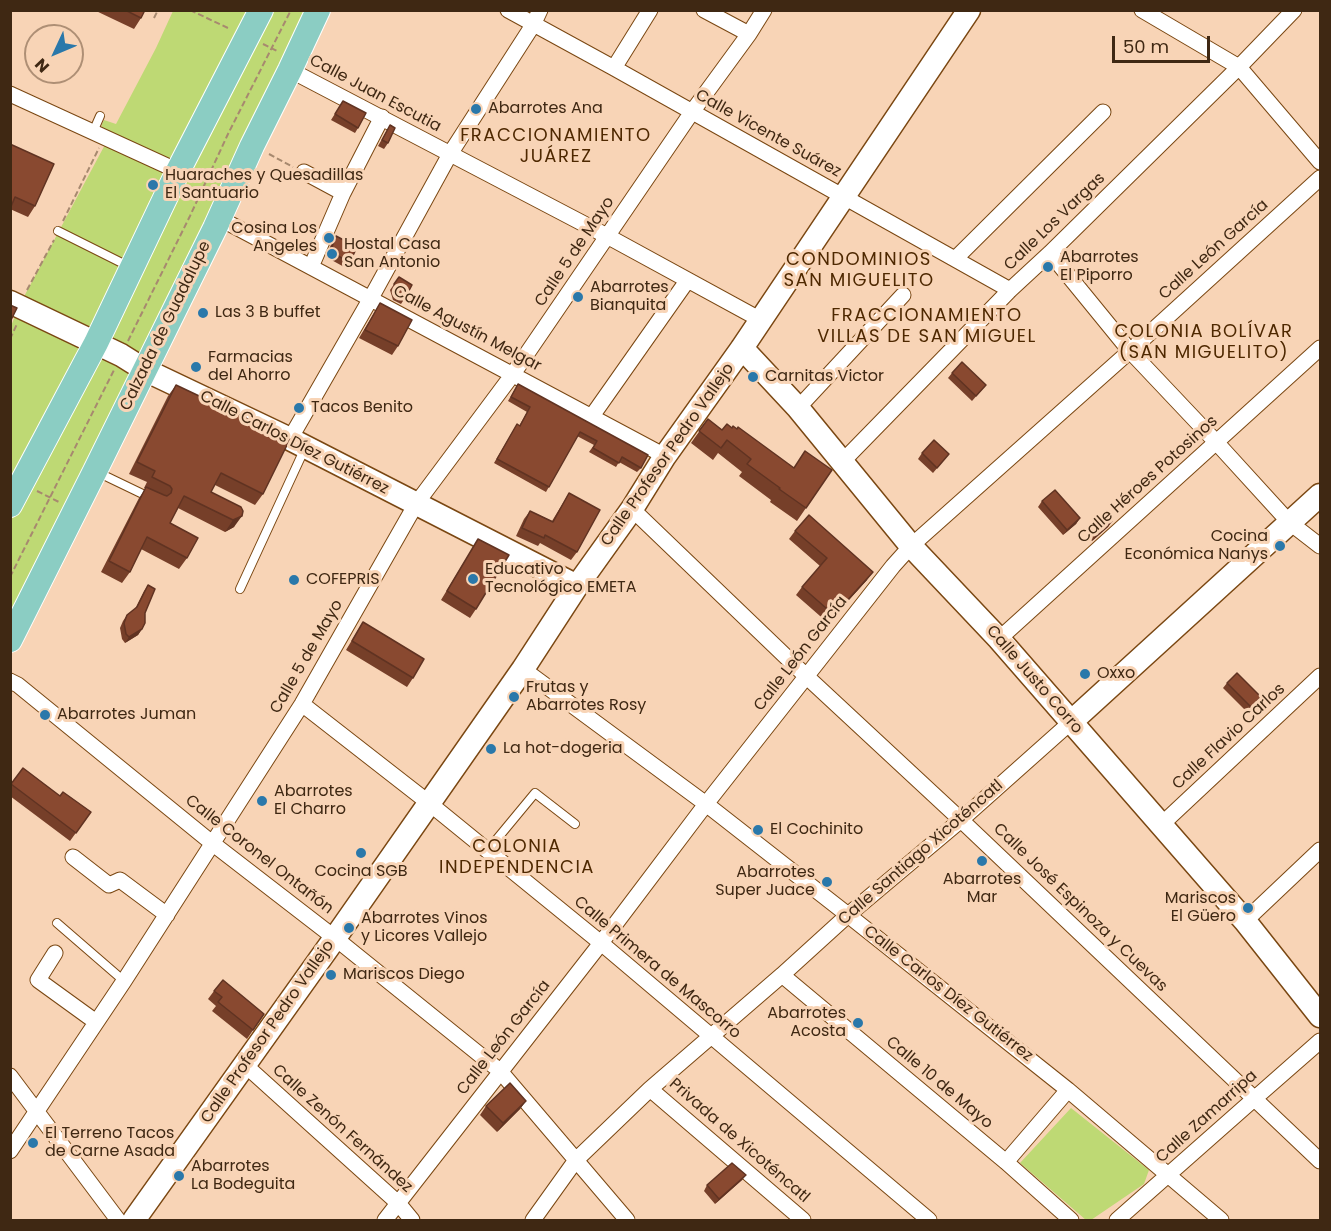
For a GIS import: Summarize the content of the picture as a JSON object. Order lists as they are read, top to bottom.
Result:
{
  "streets": {
    "main road": ["Calzada de Guadalupe"],
    "street": [
      "Calle Juan Escutia",
      "Calle Vicente Suárez",
      "Calle Los Vargas",
      "Calle León García",
      "Calle 5 de Mayo",
      "Calle Agustín Melgar",
      "Calle Carlos Díez Gutiérrez",
      "Calle Profesor Pedro Vallejo",
      "Calle Héroes Potosinos",
      "Calle Justo Corro",
      "Calle Flavio Carlos",
      "Calle Santiago Xicoténcatl",
      "Calle Coronel Ontañón",
      "Calle José Espinoza y Cuevas",
      "Calle Primera de Mascorro",
      "Calle 10 de Mayo",
      "Calle Zamarripa",
      "Calle Zenón Fernández",
      "Privada de Xicoténcatl"
    ]
  },
  "crossings": [
    ["Calle Juan Escutia", "Calle 5 de Mayo"],
    ["Calle Juan Escutia", "Calzada de Guadalupe"],
    ["Calle Juan Escutia", "Calle Profesor Pedro Vallejo"],
    ["Calle Vicente Suárez", "Calle Los Vargas"],
    ["Calle Vicente Suárez", "Calle 5 de Mayo"],
    ["Calle Vicente Suárez", "Calle Profesor Pedro Vallejo"],
    ["Calle Los Vargas", "Calle Justo Corro"],
    ["Calle León García", "Calle Carlos Díez Gutiérrez"],
    ["Calle León García", "Calle Justo Corro"],
    ["Calle León García", "Calle Coronel Ontañón"],
    ["Calle León García", "Calle José Espinoza y Cuevas"],
    ["Calle León García", "Calle Primera de Mascorro"],
    ["Calle León García", "Calle Zenón Fernández"],
    ["Calle 5 de Mayo", "Calle Agustín Melgar"],
    ["Calle 5 de Mayo", "Calle Carlos Díez Gutiérrez"],
    ["Calle 5 de Mayo", "Calle Coronel Ontañón"],
    ["Calle 5 de Mayo", "Calle Primera de Mascorro"],
    ["Calzada de Guadalupe", "Calle Agustín Melgar"],
    ["Calzada de Guadalupe", "Calle Carlos Díez Gutiérrez"],
    ["Calle Agustín Melgar", "Calle Profesor Pedro Vallejo"],
    ["Calle Carlos Díez Gutiérrez", "Calle Profesor Pedro Vallejo"],
    ["Calle Carlos Díez Gutiérrez", "Calle Santiago Xicoténcatl"],
    ["Calle Carlos Díez Gutiérrez", "Calle Zamarripa"],
    ["Calle Profesor Pedro Vallejo", "Calle Justo Corro"],
    ["Calle Profesor Pedro Vallejo", "Calle Coronel Ontañón"],
    ["Calle Profesor Pedro Vallejo", "Calle José Espinoza y Cuevas"],
    ["Calle Profesor Pedro Vallejo", "Calle Primera de Mascorro"],
    ["Calle Profesor Pedro Vallejo", "Calle Zenón Fernández"],
    ["Calle Héroes Potosinos", "Calle Justo Corro"],
    ["Calle Justo Corro", "Calle Flavio Carlos"],
    ["Calle Justo Corro", "Calle Santiago Xicoténcatl"],
    ["Calle Santiago Xicoténcatl", "Calle Coronel Ontañón"],
    ["Calle Santiago Xicoténcatl", "Calle José Espinoza y Cuevas"],
    ["Calle Santiago Xicoténcatl", "Calle Primera de Mascorro"],
    ["Calle Santiago Xicoténcatl", "Calle 10 de Mayo"],
    ["Calle Santiago Xicoténcatl", "Privada de Xicoténcatl"],
    ["Calle José Espinoza y Cuevas", "Calle Zamarripa"]
  ],
  "districts": [
    "FRACCIONAMIENTO JUÁREZ",
    "CONDOMINIOS SAN MIGUELITO",
    "FRACCIONAMIENTO VILLAS DE SAN MIGUEL",
    "COLONIA BOLÍVAR (SAN MIGUELITO)",
    "COLONIA INDEPENDENCIA"
  ],
  "places": [
    "Abarrotes Ana",
    "Huaraches y Quesadillas El Santuario",
    "Cosina Los Angeles",
    "Hostal Casa San Antonio",
    "Abarrotes El Piporro",
    "Abarrotes Bianquita",
    "Las 3 B buffet",
    "Farmacias del Ahorro",
    "Carnitas Victor",
    "Tacos Benito",
    "Cocina Económica Nanys",
    "Educativo Tecnológico EMETA",
    "COFEPRIS",
    "Oxxo",
    "Frutas y Abarrotes Rosy",
    "Abarrotes Juman",
    "La hot-dogeria",
    "Abarrotes El Charro",
    "El Cochinito",
    "Cocina SGB",
    "Abarrotes Mar",
    "Abarrotes Super Juace",
    "Mariscos El Güero",
    "Abarrotes Vinos y Licores Vallejo",
    "Mariscos Diego",
    "Abarrotes Acosta",
    "El Terreno Tacos de Carne Asada",
    "Abarrotes La Bodeguita"
  ],
  "scale_bar": "50 m",
  "north": "bottom left"
}
